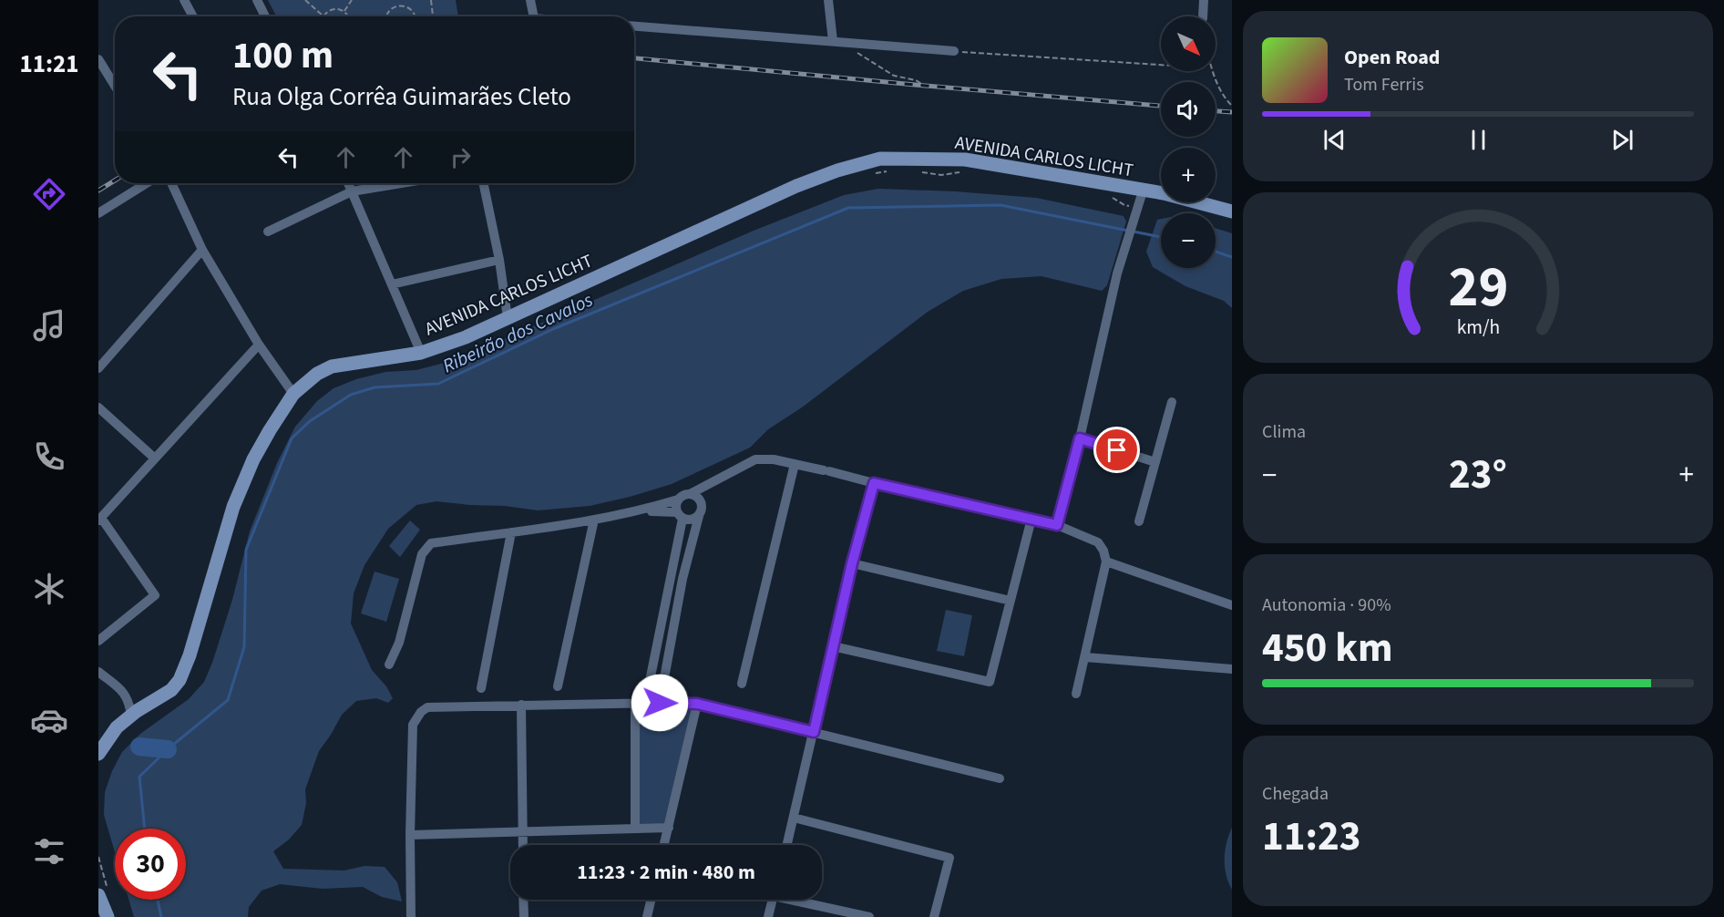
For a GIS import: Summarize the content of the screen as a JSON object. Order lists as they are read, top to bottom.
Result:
{
  "streets": {
    "main road": ["AVENIDA CARLOS LICHT"]
  },
  "water": ["Ribeirão dos Cavalos"],
  "north": "bottom right",
  "page": {
    "tabs": "11:21",
    "map_buttons": ["+", "−"],
    "turn": ["100 m", "Rua Olga Corrêa Guimarães Cleto"],
    "song": ["Open Road", "Tom Ferris"],
    "tile": [
      "Clima",
      ["Autonomia · 90%", "450 km"],
      ["Chegada", "11:23"]
    ],
    "heat": ["−", "23°", "+"],
    "limit": "30",
    "trip": "11:23 · 2 min · 480 m",
    "gauge": ["29", "km/h"]
  }
}
